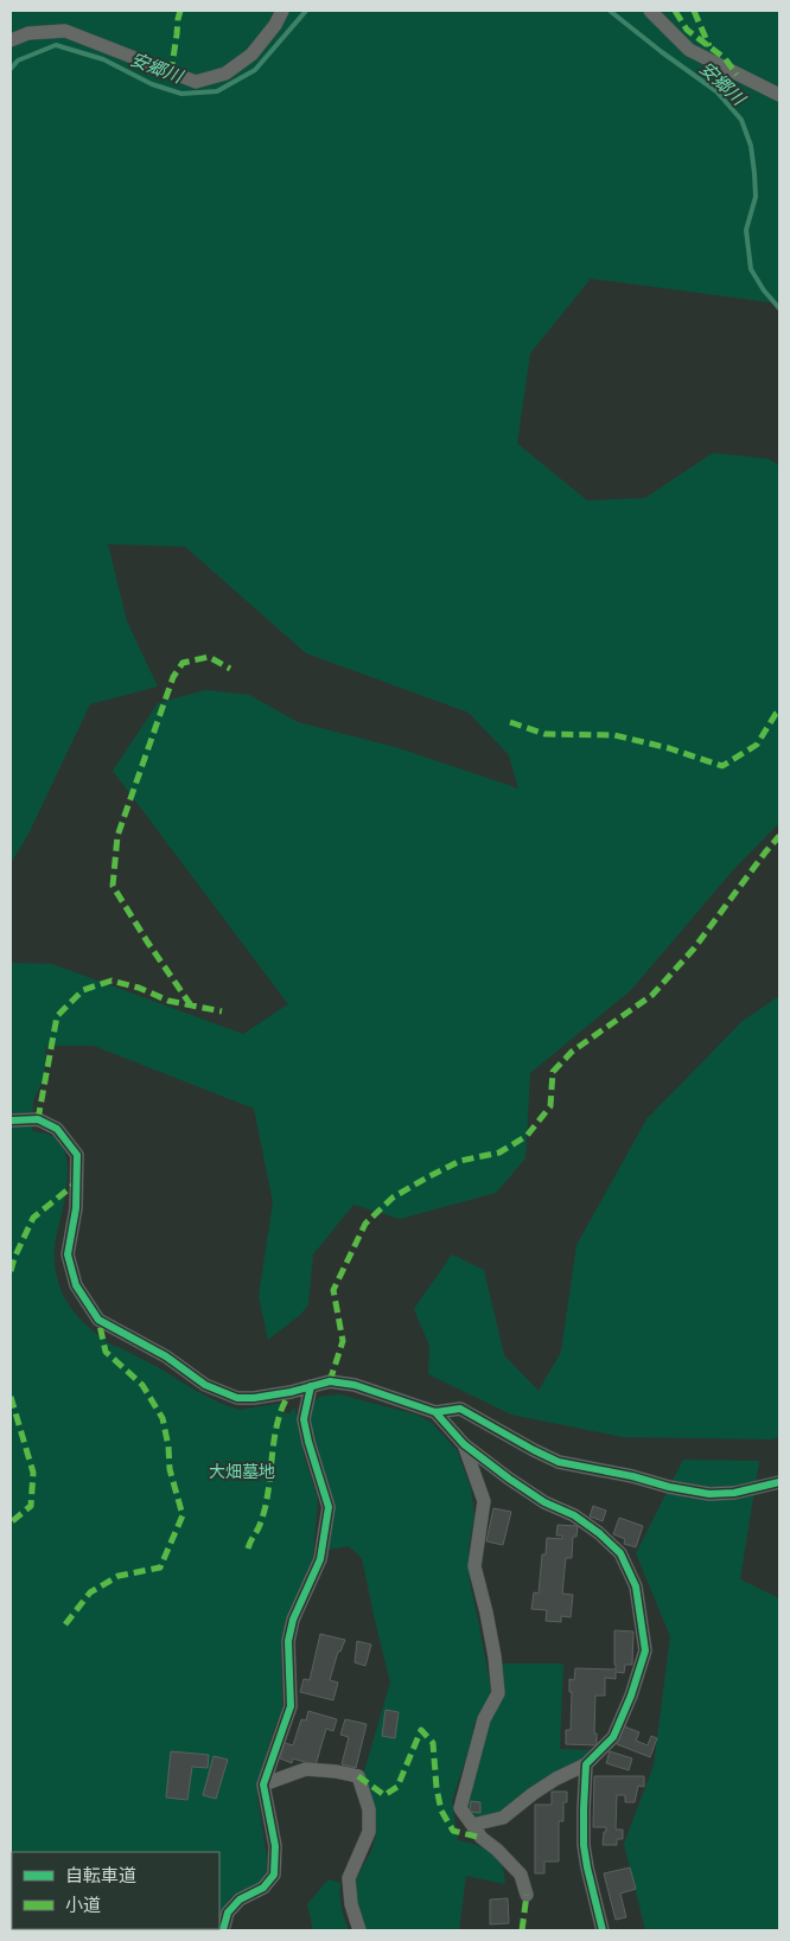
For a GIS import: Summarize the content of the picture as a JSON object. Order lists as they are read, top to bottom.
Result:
{
  "water": ["安郷川"],
  "parks": ["大畑墓地"],
  "legend": ["自転車道", "小道"]
}
